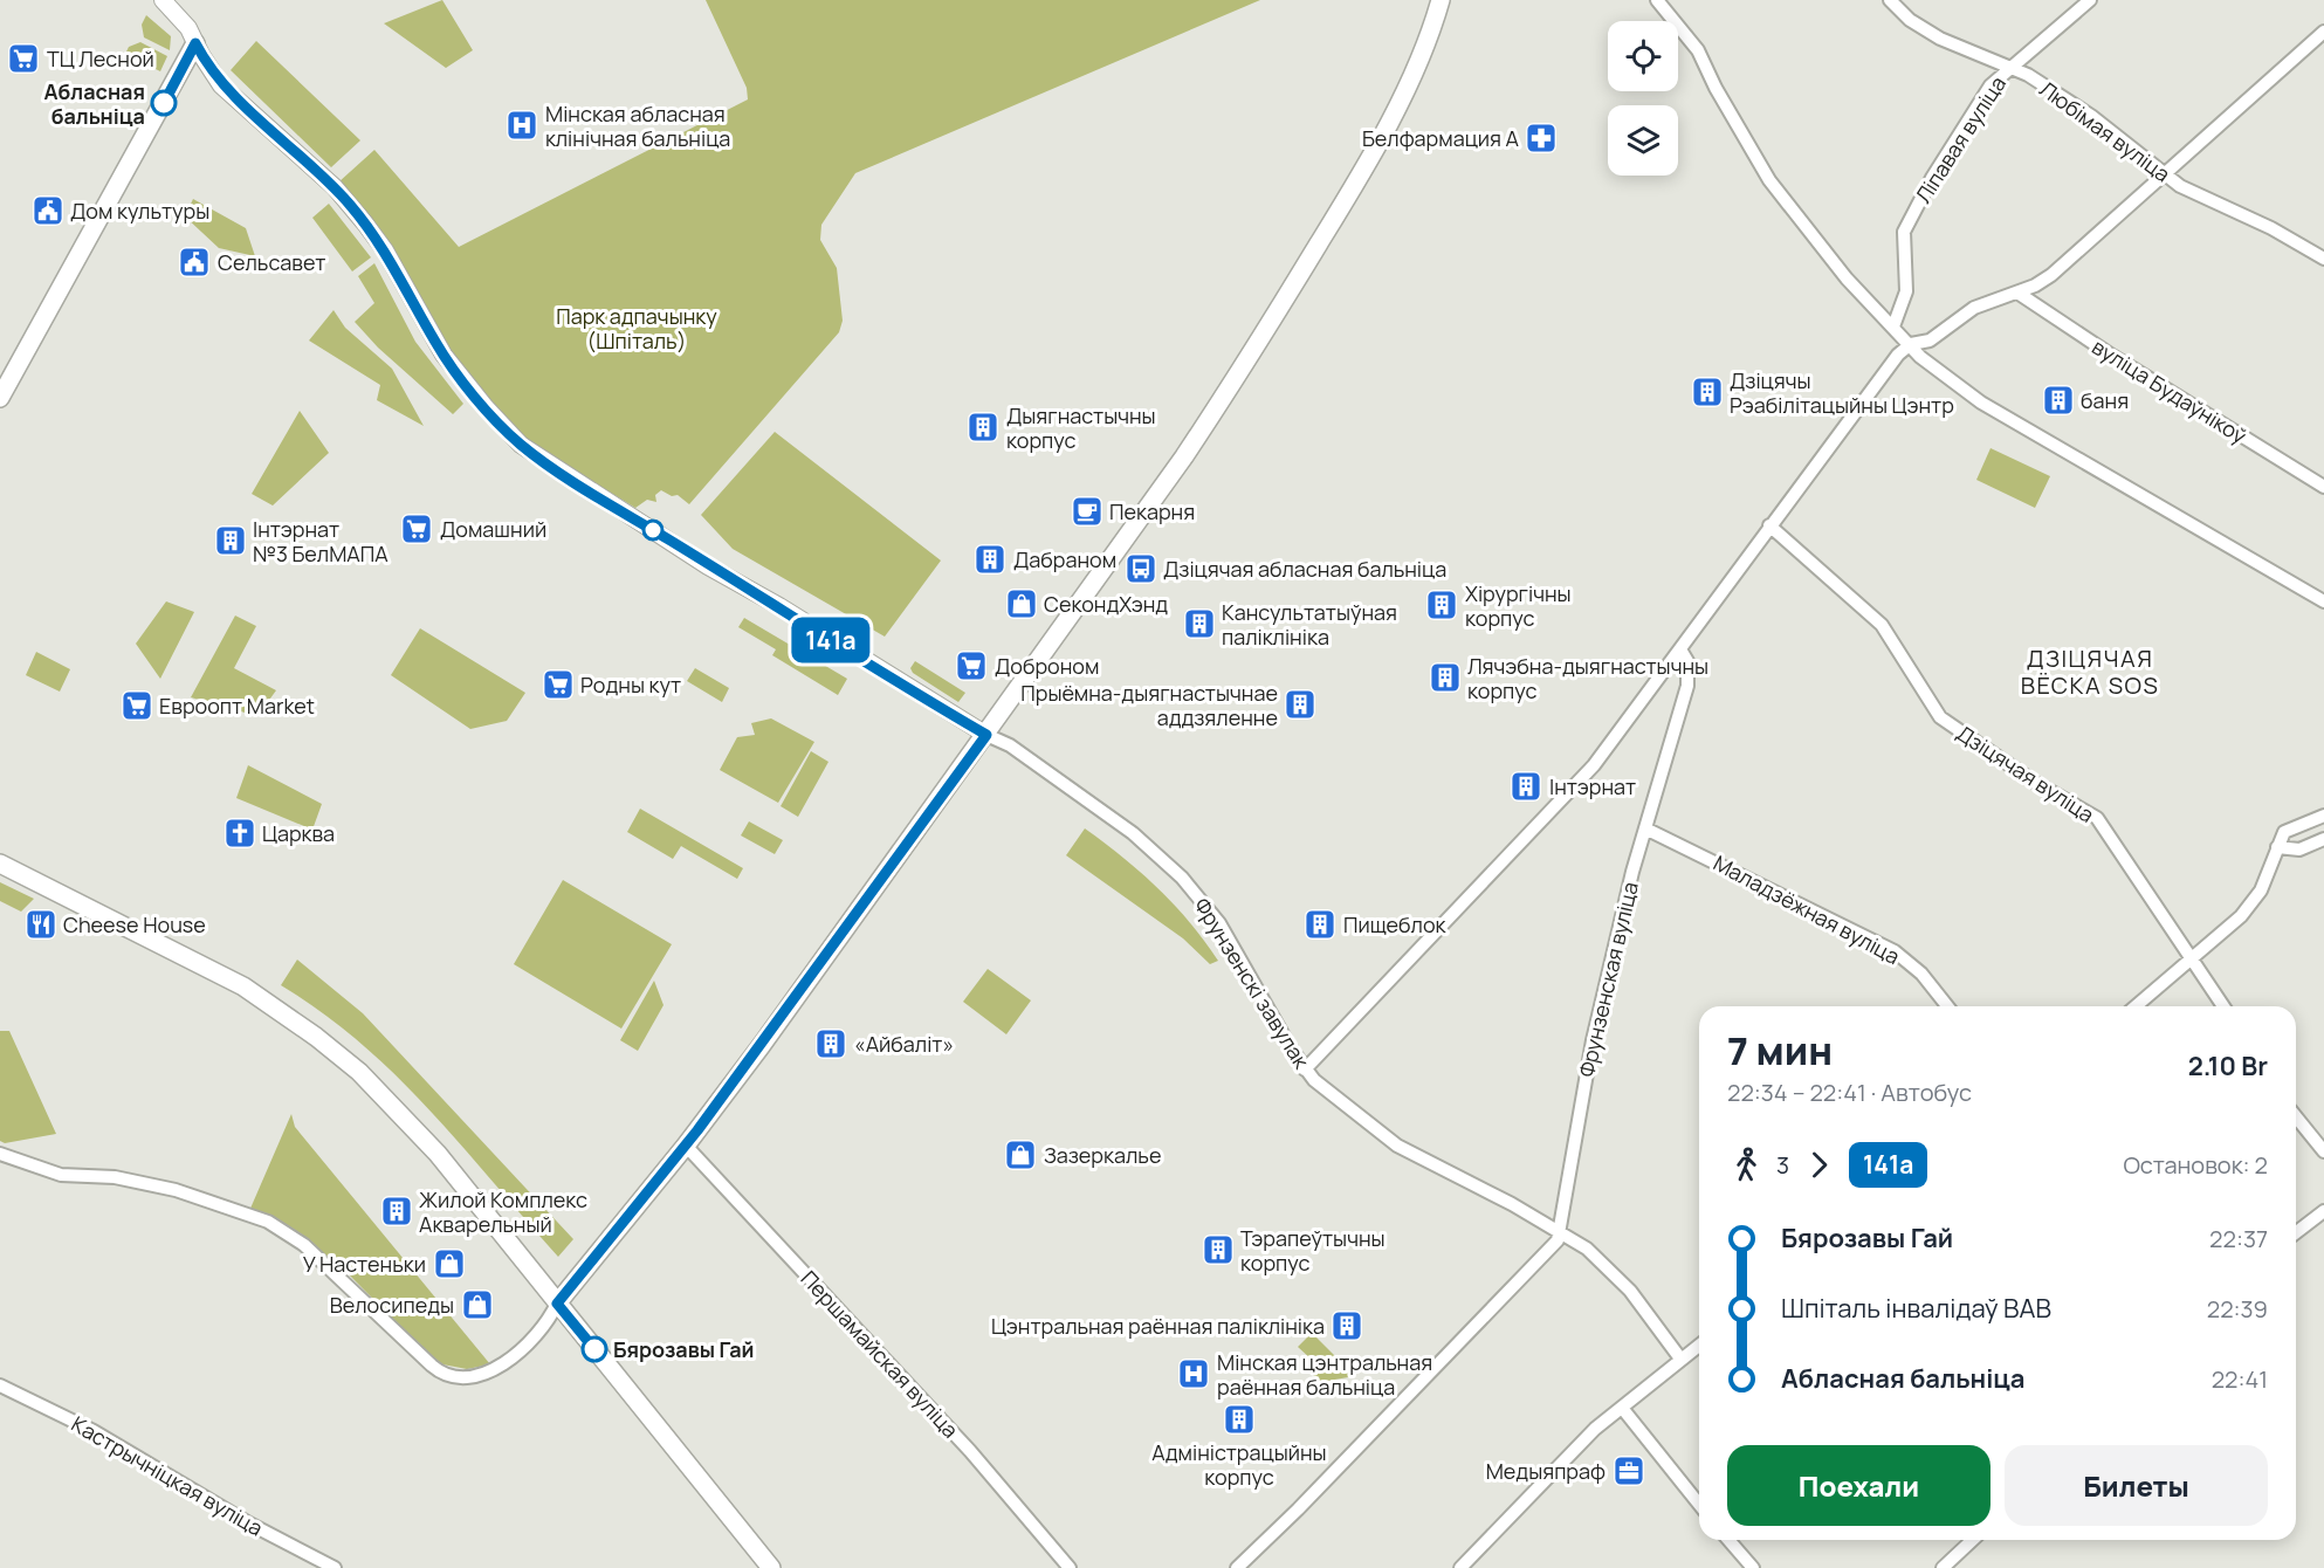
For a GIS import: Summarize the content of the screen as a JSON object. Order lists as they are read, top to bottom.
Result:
{
  "streets": {
    "street": [
      "Любімая вуліца",
      "Ліпавая вуліца",
      "вуліца Будаўнікоў",
      "Дзіцячая вуліца",
      "Маладзёжная вуліца",
      "Фрунзенская вуліца",
      "Фрунзенскі завулак",
      "Першамайская вуліца",
      "Кастрычніцкая вуліца"
    ]
  },
  "crossings": [
    ["Любімая вуліца", "Ліпавая вуліца"],
    ["Маладзёжная вуліца", "Фрунзенская вуліца"],
    ["Фрунзенская вуліца", "Фрунзенскі завулак"]
  ],
  "districts": ["ДЗІЦЯЧАЯ ВЁСКА SOS"],
  "parks": ["Парк адпачынку (Шпіталь)"],
  "places": {
    "supermarket": [
      "ТЦ Лесной",
      "Домашний",
      "Доброном",
      "Родны кут",
      "Евроопт Market"
    ],
    "other": ["Абласная бальніца", "Бярозавы Гай"],
    "hospital": ["Мінская абласная клінічная бальніца", "Мінская цэнтральная раённая бальніца"],
    "pharmacy": ["Белфармация А"],
    "public building": ["Дом культуры", "Сельсавет"],
    "building": [
      "Дзіцячы Рэабілітацыйны Цэнтр",
      "баня",
      "Дыягнастычны корпус",
      "Інтэрнат №3 БелМАПА",
      "Дабраном",
      "Хірургічны корпус",
      "Кансультатыўная паліклініка",
      "Лячэбна-дыягнастычны корпус",
      "Прыёмна-дыягнастычнае аддзяленне",
      "Інтэрнат",
      "Пищеблок",
      "«Айбаліт»",
      "Жилой Комплекс Акварельный",
      "Тэрапеўтычны корпус",
      "Цэнтральная раённая паліклініка",
      "Адміністрацыйны корпус"
    ],
    "cafe": ["Пекарня"],
    "bus stop": ["Дзіцячая абласная бальніца"],
    "shop": [
      "СекондХэнд",
      "Зазеркалье",
      "У Настеньки",
      "Велосипеды"
    ],
    "church": ["Царква"],
    "restaurant": ["Cheese House"],
    "office": ["Медыяпраф"]
  },
  "lines": ["bus line 141а"],
  "page": {
    "on_map": "141а",
    "heading": ["7 мин", "22:34 – 22:41 · Автобус", "2.10 Br"],
    "legs": ["3", "141а", "Остановок: 2"],
    "list": [
      {
        "name": "Бярозавы Гай",
        "value": "22:37"
      },
      {
        "name": "Шпіталь інвалідаў ВАВ",
        "value": "22:39"
      },
      {
        "name": "Абласная бальніца",
        "value": "22:41"
      }
    ],
    "buttons": ["Поехали", "Билеты"]
  }
}
